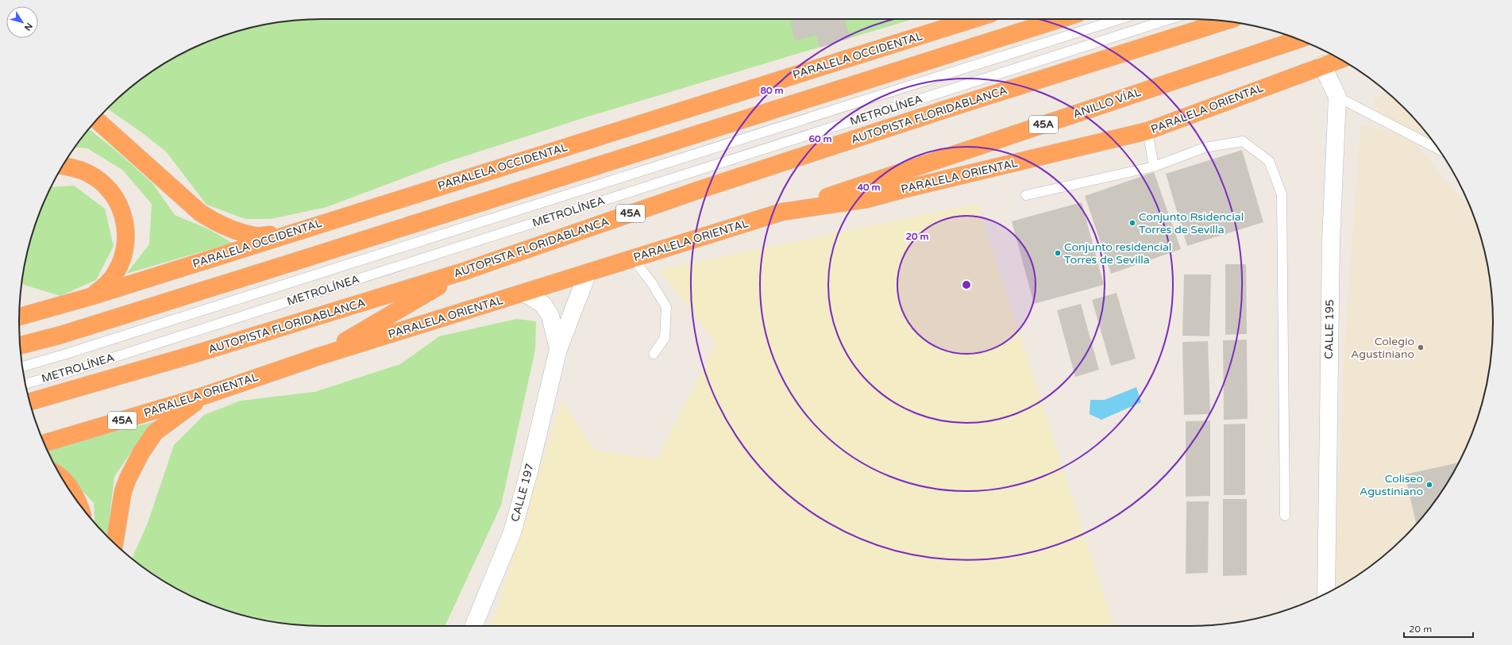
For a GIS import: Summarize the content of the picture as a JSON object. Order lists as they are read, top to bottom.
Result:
{
  "streets": {
    "highway": [
      "PARALELA OCCIDENTAL",
      "ANILLO VÍAL",
      "PARALELA ORIENTAL",
      "AUTOPISTA FLORIDABLANCA",
      "45A"
    ],
    "street": ["CALLE 195", "CALLE 197"],
    "lane": ["METROLÍNEA"]
  },
  "crossings": [
    ["ANILLO VÍAL", "PARALELA ORIENTAL"],
    ["PARALELA ORIENTAL", "CALLE 195"],
    ["PARALELA ORIENTAL", "CALLE 197"]
  ],
  "places": [
    "Conjunto Rsidencial Torres de Sevilla",
    "Conjunto residencial Torres de Sevilla",
    "Colegio Agustiniano",
    "Coliseo Agustiniano"
  ],
  "scale_bar": "20 m",
  "north": "bottom right",
  "rings": [
    "80 m",
    "60 m",
    "40 m",
    "20 m"
  ]
}
